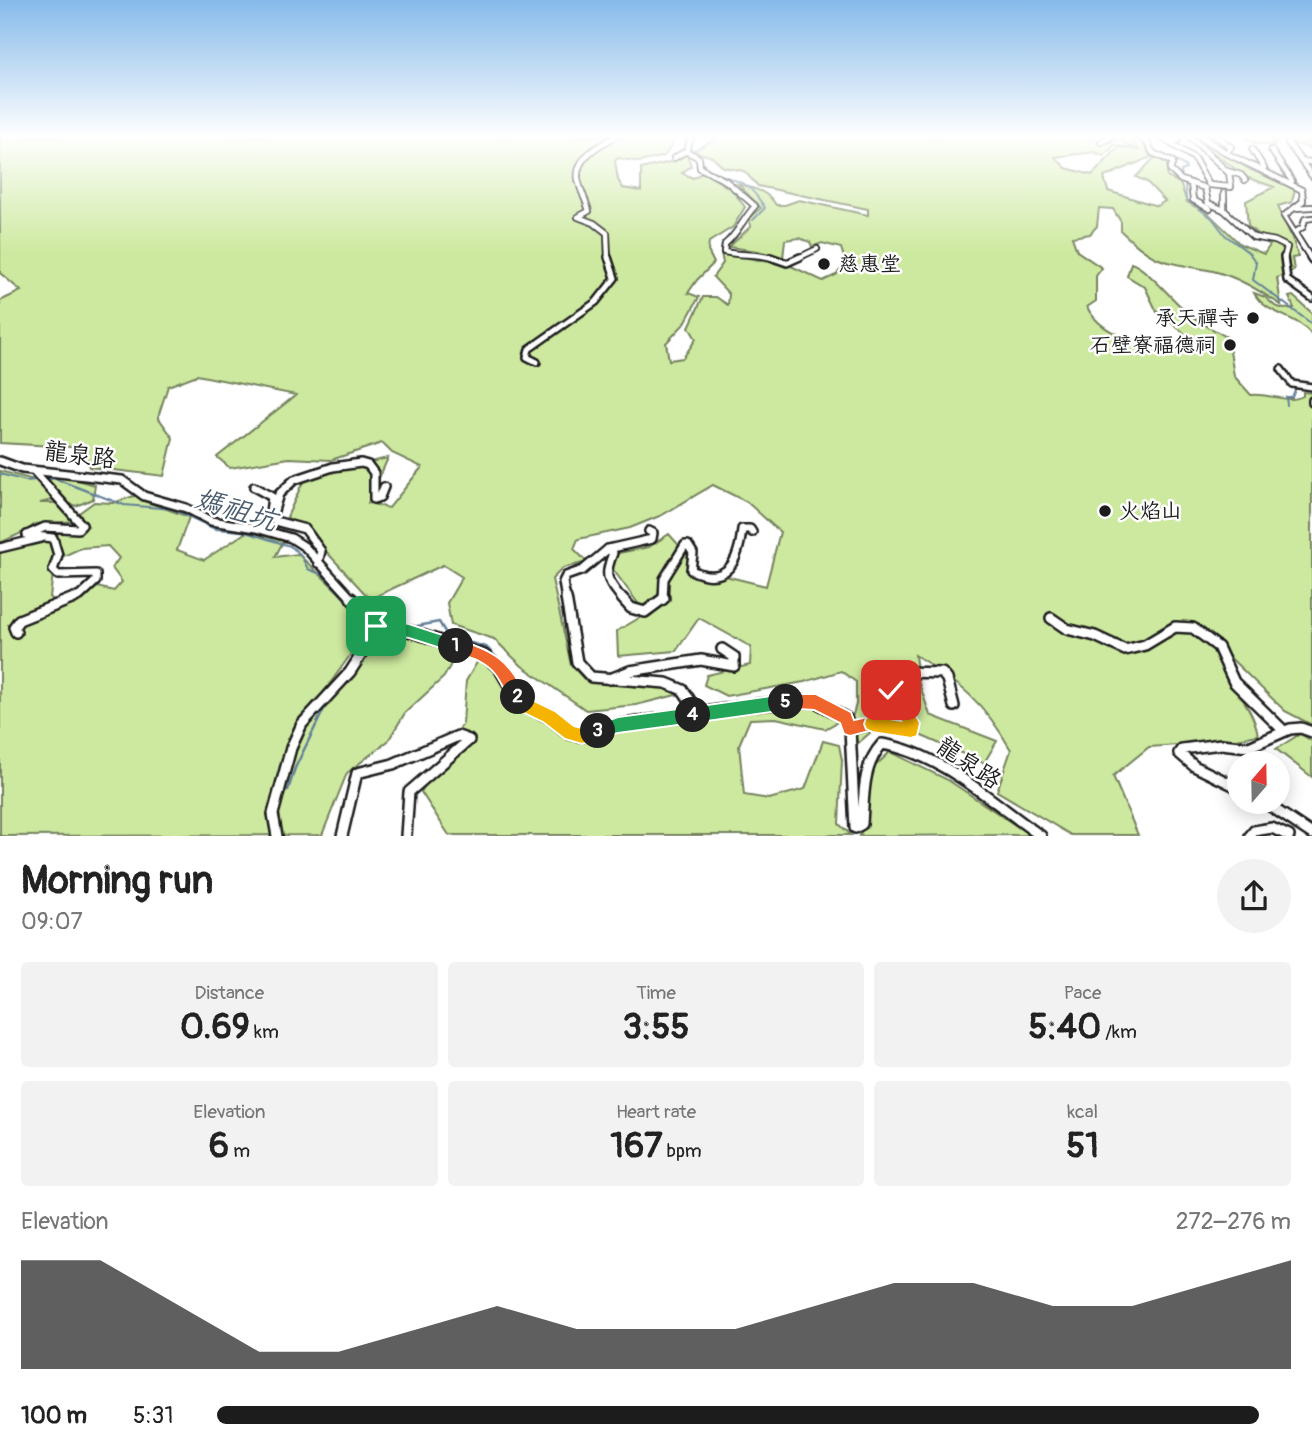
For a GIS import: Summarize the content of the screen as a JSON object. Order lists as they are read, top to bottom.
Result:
{
  "streets": {
    "street": ["龍泉路"]
  },
  "water": ["媽祖坑"],
  "places": [
    "慈惠堂",
    "承天禪寺",
    "石壁寮福德祠",
    "火焰山"
  ],
  "north": "top",
  "page": {
    "pins": [
      "1",
      "2",
      "5",
      "4",
      "3"
    ],
    "heading": ["Morning run", "09:07"],
    "stats": [
      ["Distance", "0.69 km"],
      ["Time", "3:55"],
      ["Pace", "5:40 /km"],
      ["Elevation", "6 m"],
      ["Heart rate", "167 bpm"],
      ["kcal", "51"]
    ],
    "chart": ["Elevation", "272–276 m"],
    "list": [
      {
        "name": "100 m",
        "note": "5:31"
      }
    ]
  }
}
